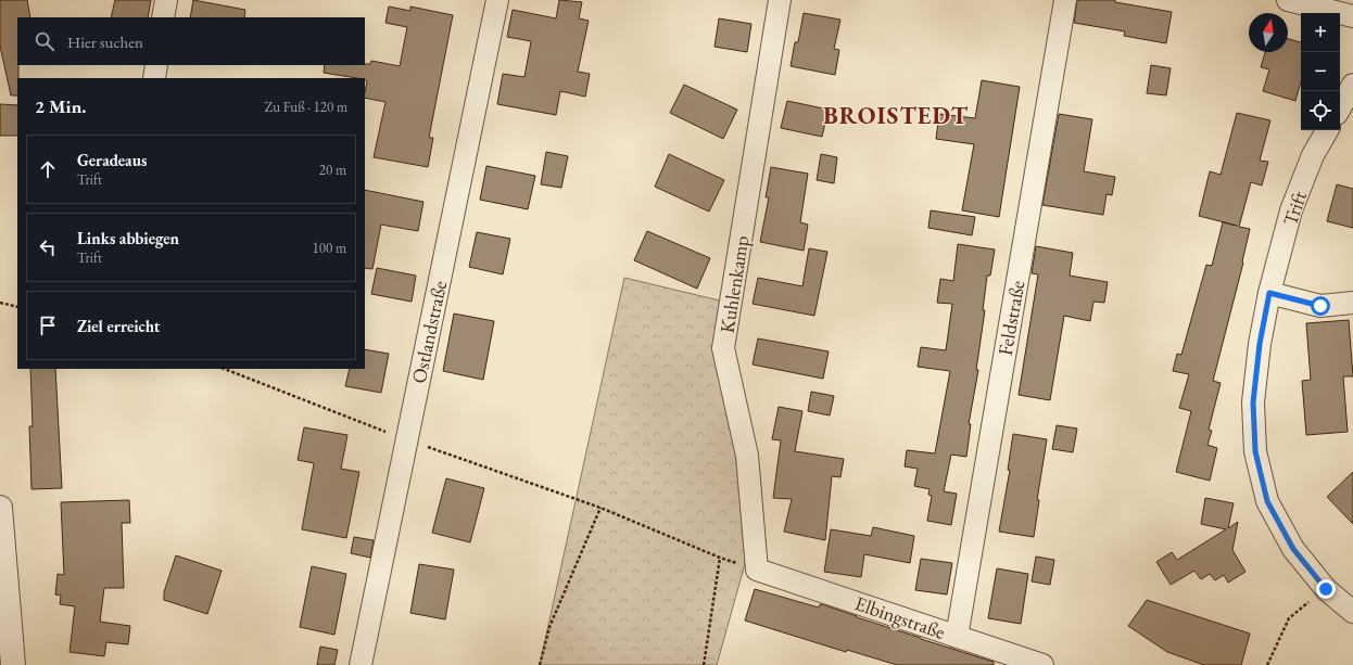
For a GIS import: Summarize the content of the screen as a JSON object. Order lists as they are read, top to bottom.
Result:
{
  "streets": {
    "street": [
      "Trift",
      "Kuhlenkamp",
      "Feldstraße",
      "Ostlandstraße",
      "Elbingstraße"
    ]
  },
  "crossings": [
    ["Kuhlenkamp", "Elbingstraße"],
    ["Feldstraße", "Elbingstraße"]
  ],
  "districts": ["BROISTEDT"],
  "north": "top",
  "page": {
    "map_buttons": ["+", "−"],
    "search": "Hier suchen",
    "heading": ["2 Min.", "Zu Fuß · 120 m"],
    "list": [
      ["Geradeaus", "Trift", "20 m"],
      ["Links abbiegen", "Trift", "100 m"],
      "Ziel erreicht"
    ]
  }
}
